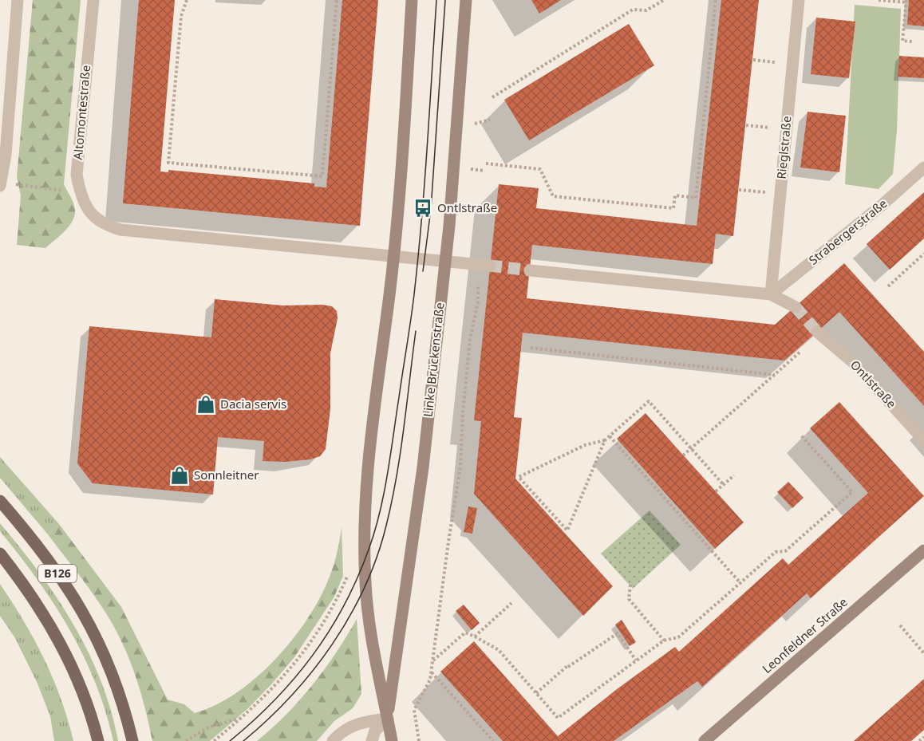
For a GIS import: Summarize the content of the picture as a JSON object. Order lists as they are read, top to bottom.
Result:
{
  "streets": {
    "main road": ["Linke Brückenstraße", "B126", "Leonfeldner Straße"],
    "street": [
      "Altomontestraße",
      "Rieglstraße",
      "Strabergerstraße",
      "Ontlstraße"
    ]
  },
  "crossings": [
    ["Altomontestraße", "Linke Brückenstraße"],
    ["Rieglstraße", "Strabergerstraße"]
  ],
  "places": {
    "bus stop": ["Ontlstraße"],
    "shop": ["Dacia servis", "Sonnleitner"]
  }
}
